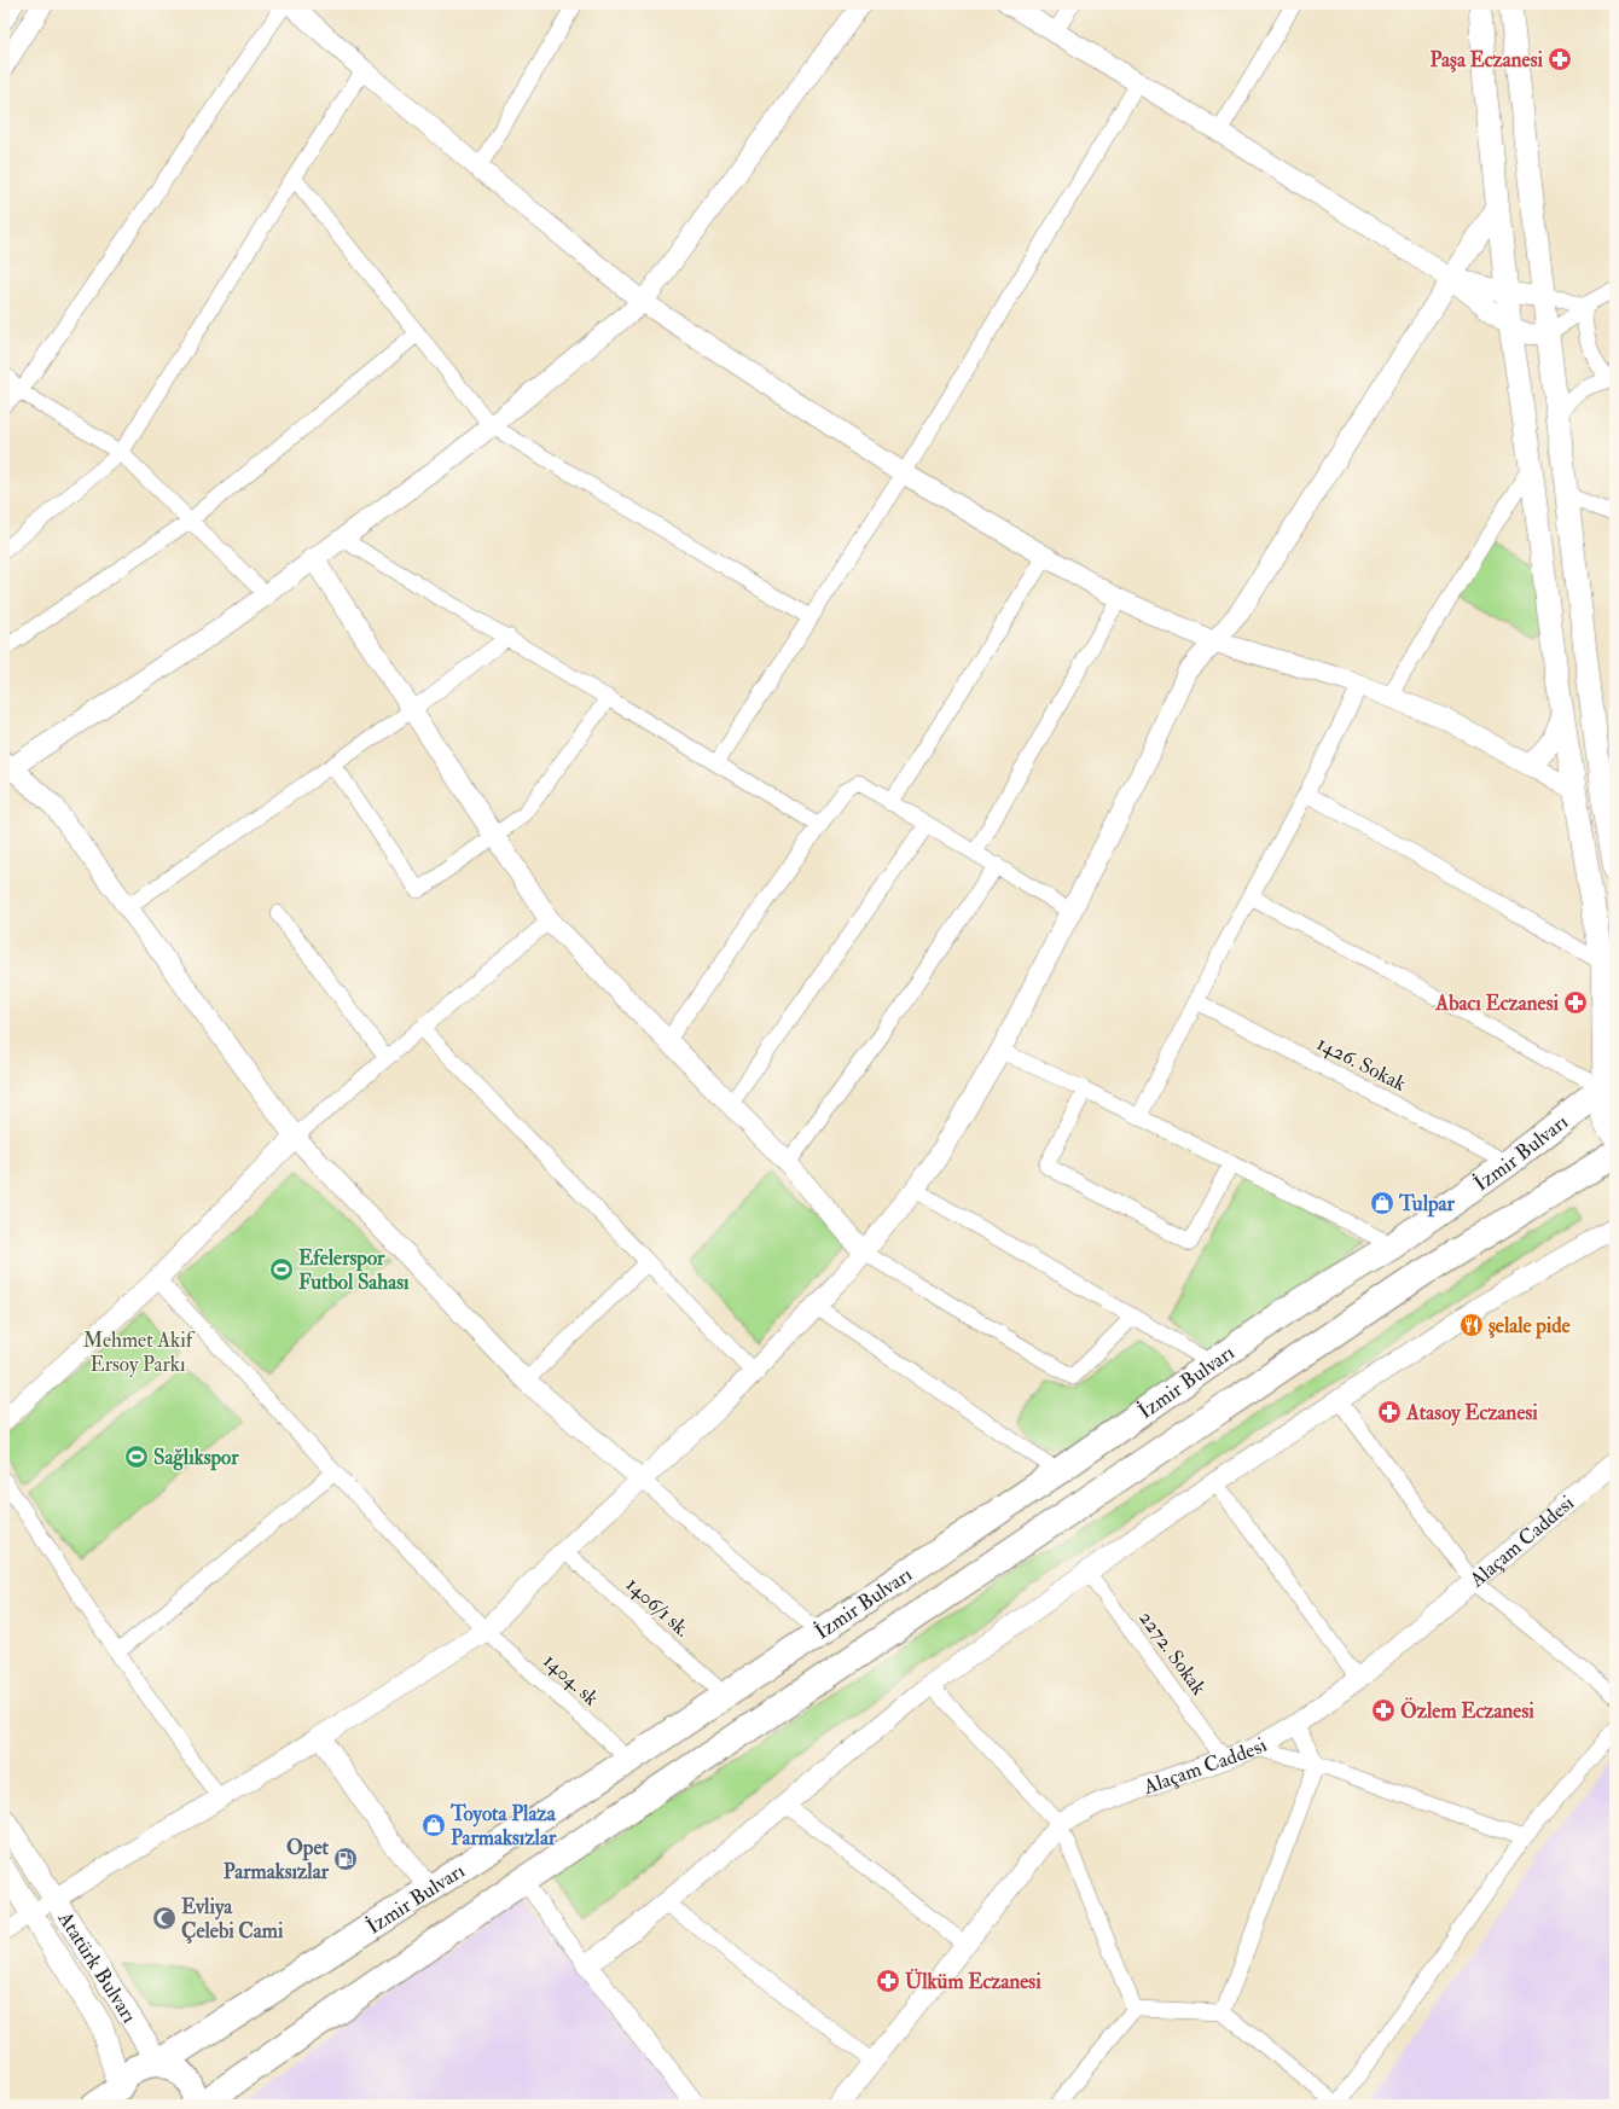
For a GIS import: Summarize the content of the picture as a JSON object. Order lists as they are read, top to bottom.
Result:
{
  "streets": {
    "highway": ["İzmir Bulvarı", "Atatürk Bulvarı"],
    "street": [
      "1426. Sokak",
      "Alaçam Caddesi",
      "1406/1 sk.",
      "2272. Sokak",
      "1404. sk"
    ]
  },
  "crossings": [
    ["1426. Sokak", "İzmir Bulvarı"],
    ["İzmir Bulvarı", "1406/1 sk."],
    ["İzmir Bulvarı", "1404. sk"],
    ["İzmir Bulvarı", "Atatürk Bulvarı"],
    ["Alaçam Caddesi", "2272. Sokak"]
  ],
  "parks": ["Mehmet Akif Ersoy Parkı"],
  "places": {
    "pharmacy": [
      "Paşa Eczanesi",
      "Abacı Eczanesi",
      "Atasoy Eczanesi",
      "Özlem Eczanesi",
      "Ülküm Eczanesi"
    ],
    "shop": ["Tulpar", "Toyota Plaza Parmaksızlar"],
    "sports": ["Efelerspor Futbol Sahası", "Sağlıkspor"],
    "restaurant": ["şelale pide"],
    "fuel station": ["Opet Parmaksızlar"],
    "mosque": ["Evliya Çelebi Cami"]
  }
}
